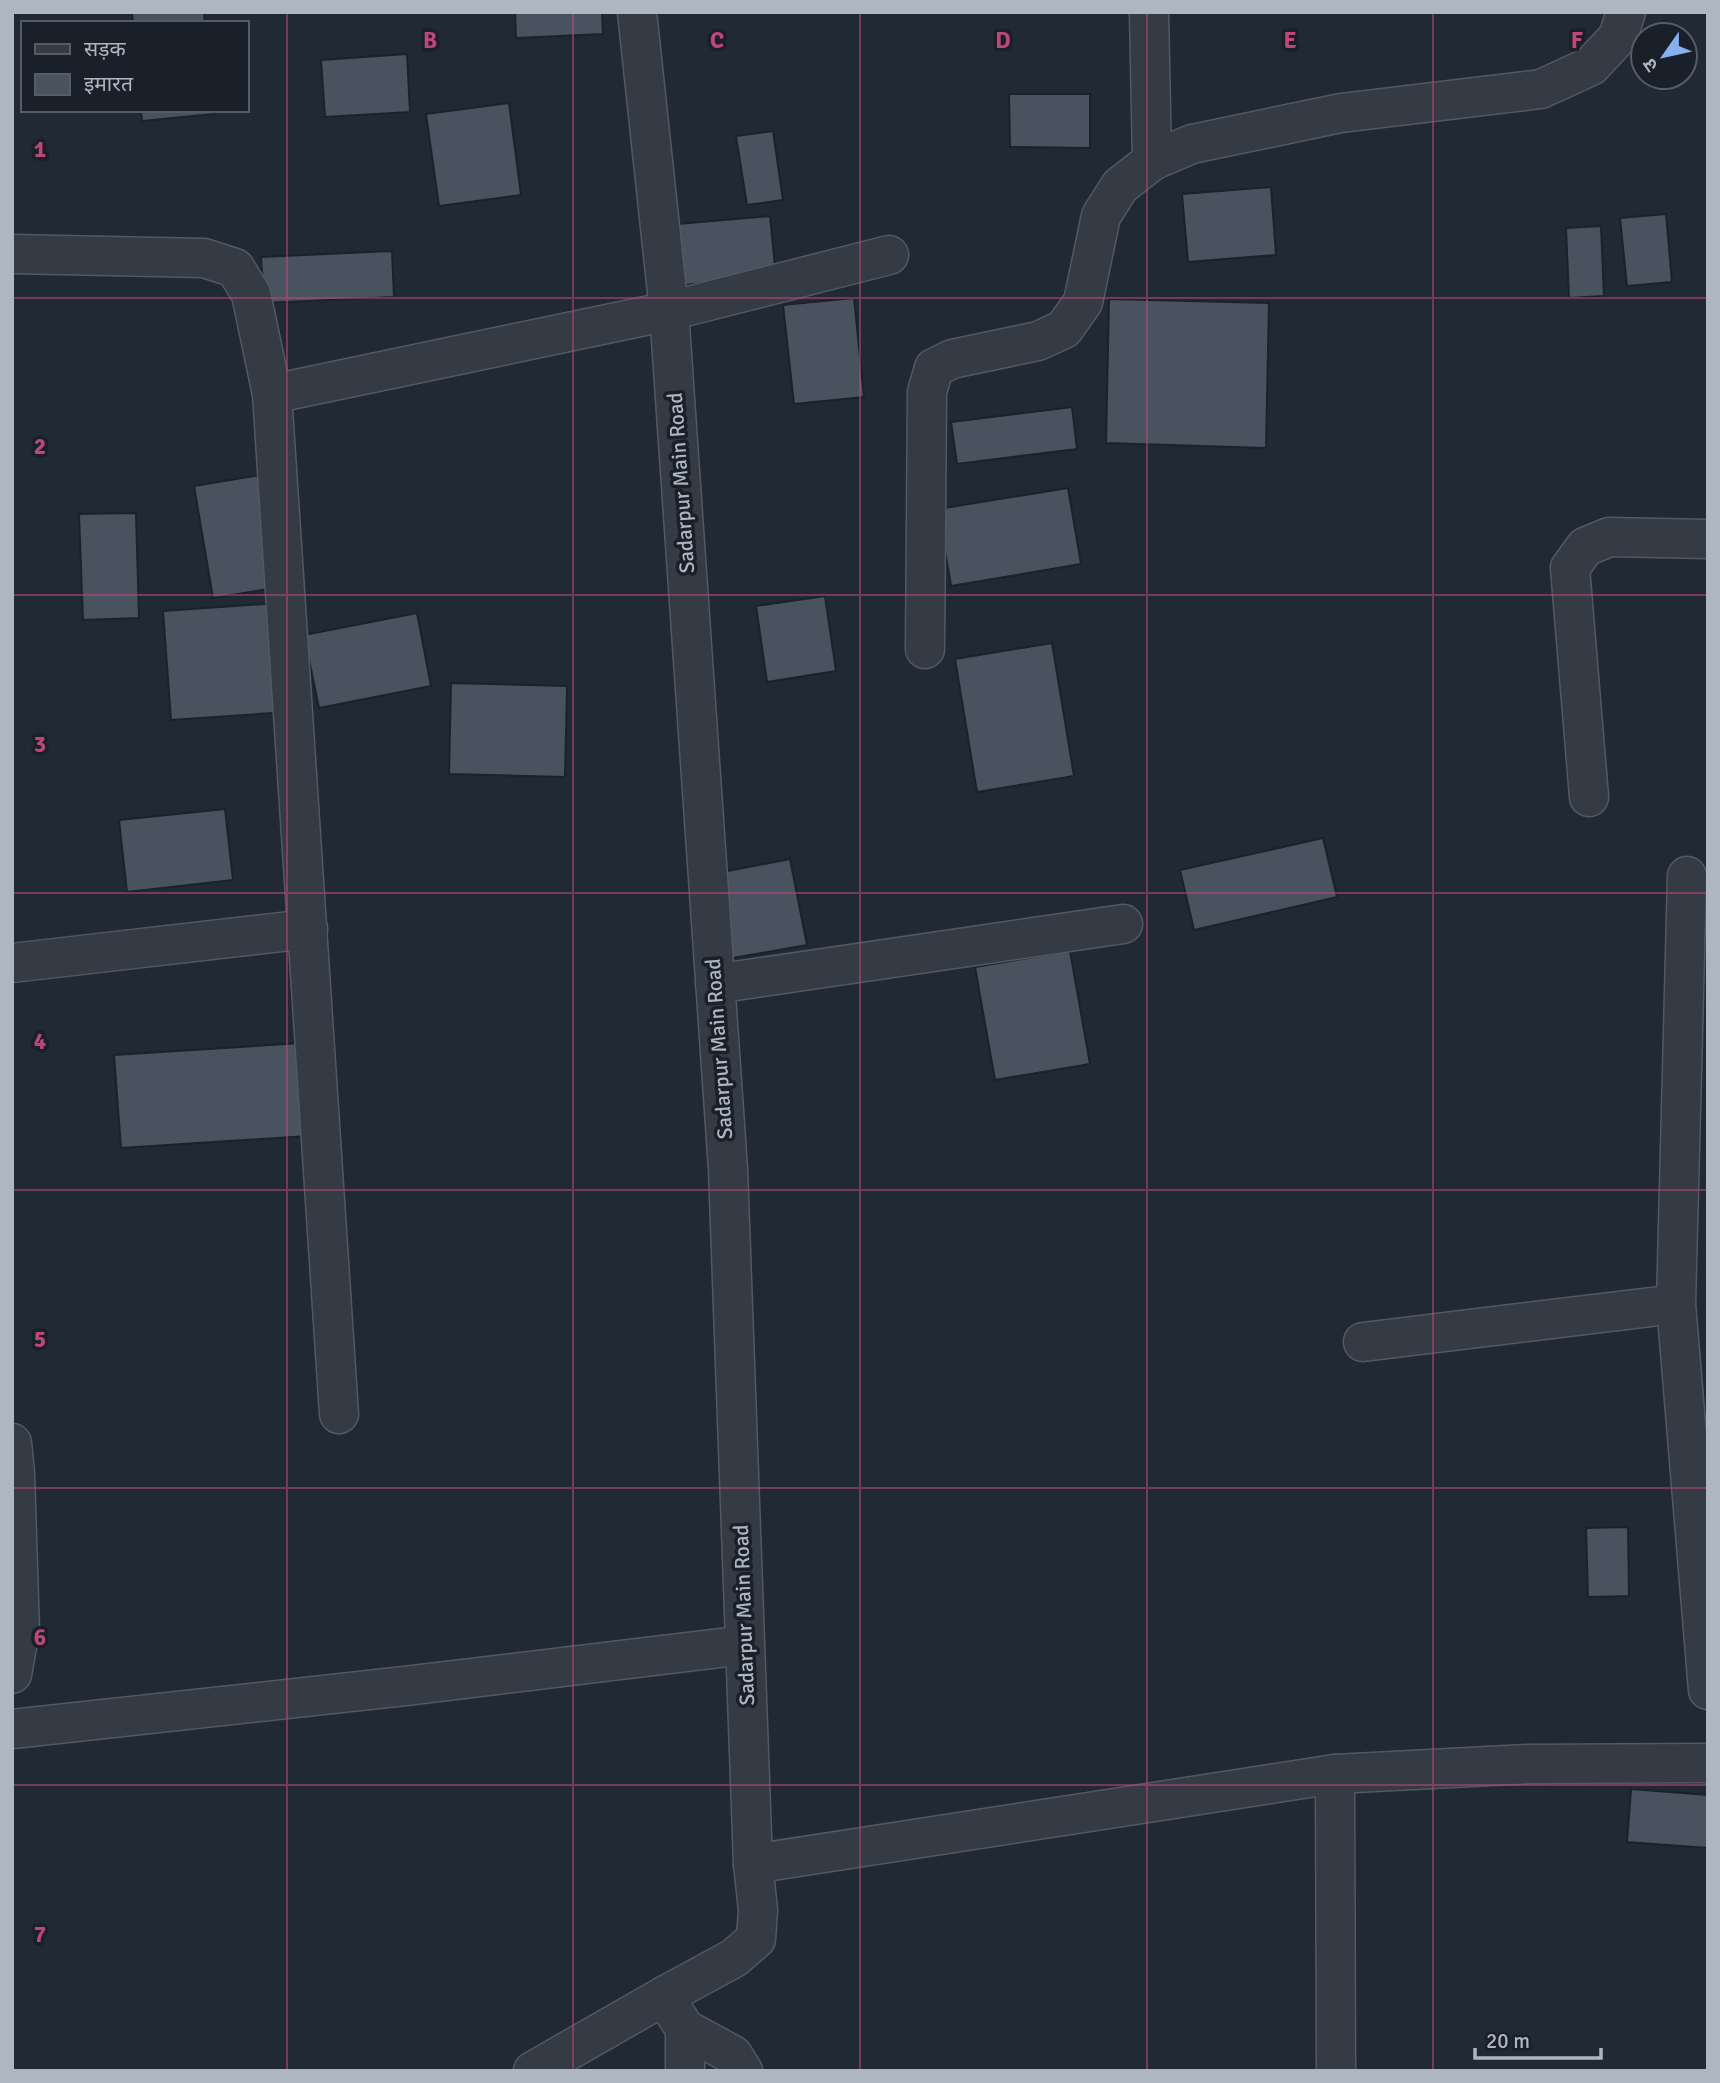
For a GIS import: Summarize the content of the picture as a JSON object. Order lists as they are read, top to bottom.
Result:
{
  "streets": {
    "street": ["Sadarpur Main Road"]
  },
  "legend": ["सड़क", "इमारत"],
  "scale_bar": "20 m",
  "north": "bottom left",
  "grid": {
    "columns": [
      "B",
      "C",
      "D",
      "E",
      "F"
    ],
    "rows": [
      "1",
      "2",
      "3",
      "4",
      "5",
      "6",
      "7"
    ]
  }
}
